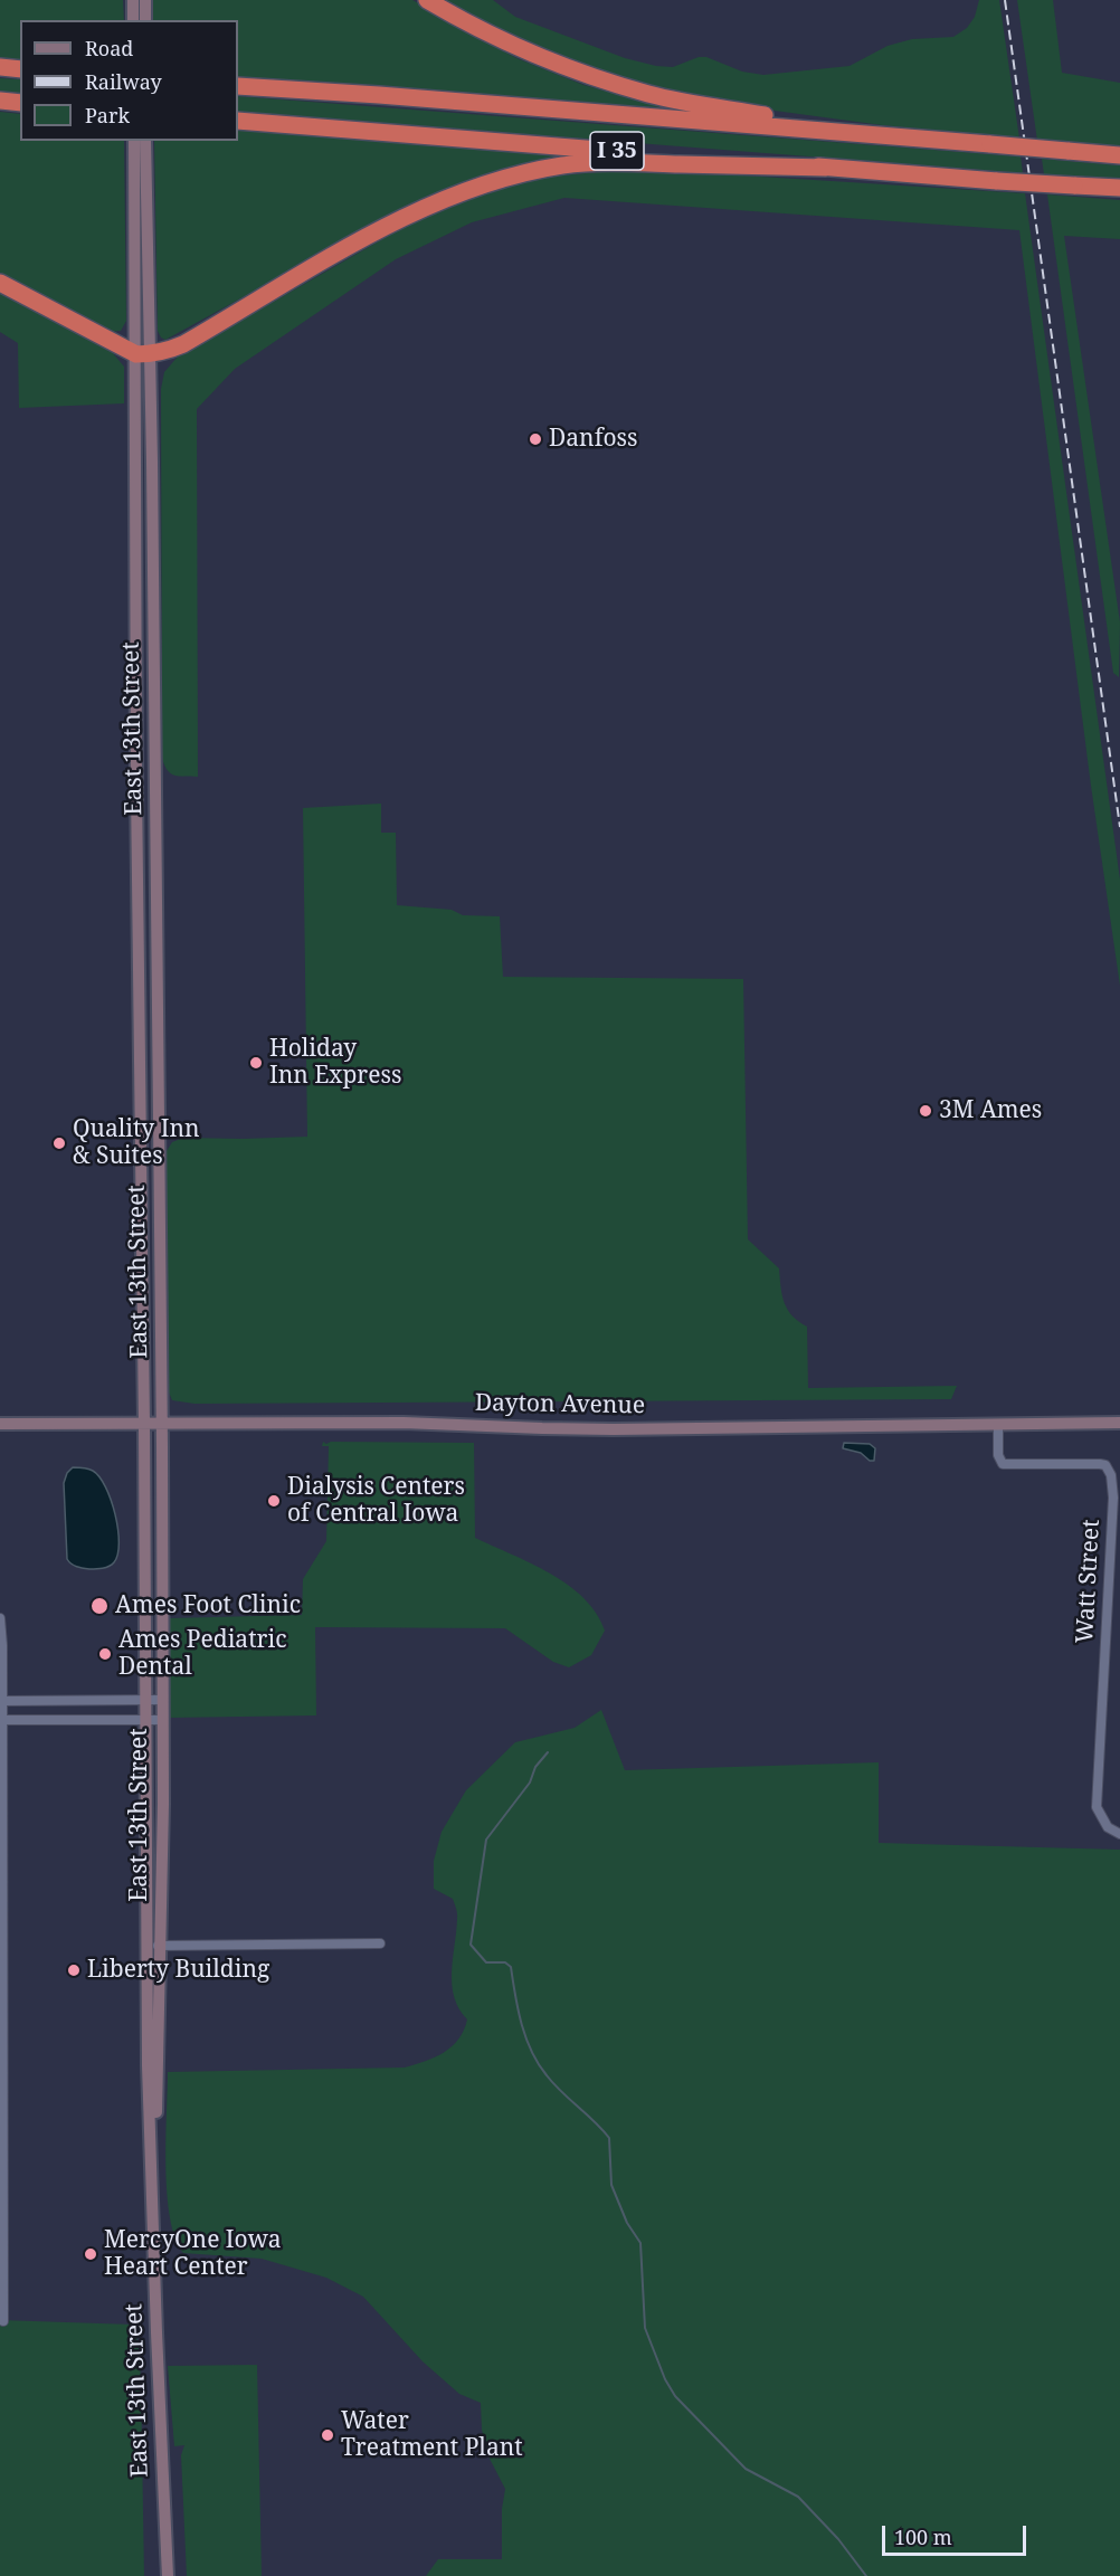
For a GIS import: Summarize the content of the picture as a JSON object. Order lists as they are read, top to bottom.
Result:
{
  "streets": {
    "highway": ["I 35"],
    "main road": ["East 13th Street", "Dayton Avenue"],
    "street": ["Watt Street"]
  },
  "crossings": [
    ["East 13th Street", "Dayton Avenue"],
    ["Dayton Avenue", "Watt Street"]
  ],
  "places": [
    "Danfoss",
    "Holiday Inn Express",
    "3M Ames",
    "Quality Inn & Suites",
    "Dialysis Centers of Central Iowa",
    "Ames Foot Clinic",
    "Ames Pediatric Dental",
    "Liberty Building",
    "MercyOne Iowa Heart Center",
    "Water Treatment Plant"
  ],
  "legend": ["Road", "Railway", "Park"],
  "scale_bar": "100 m"
}
